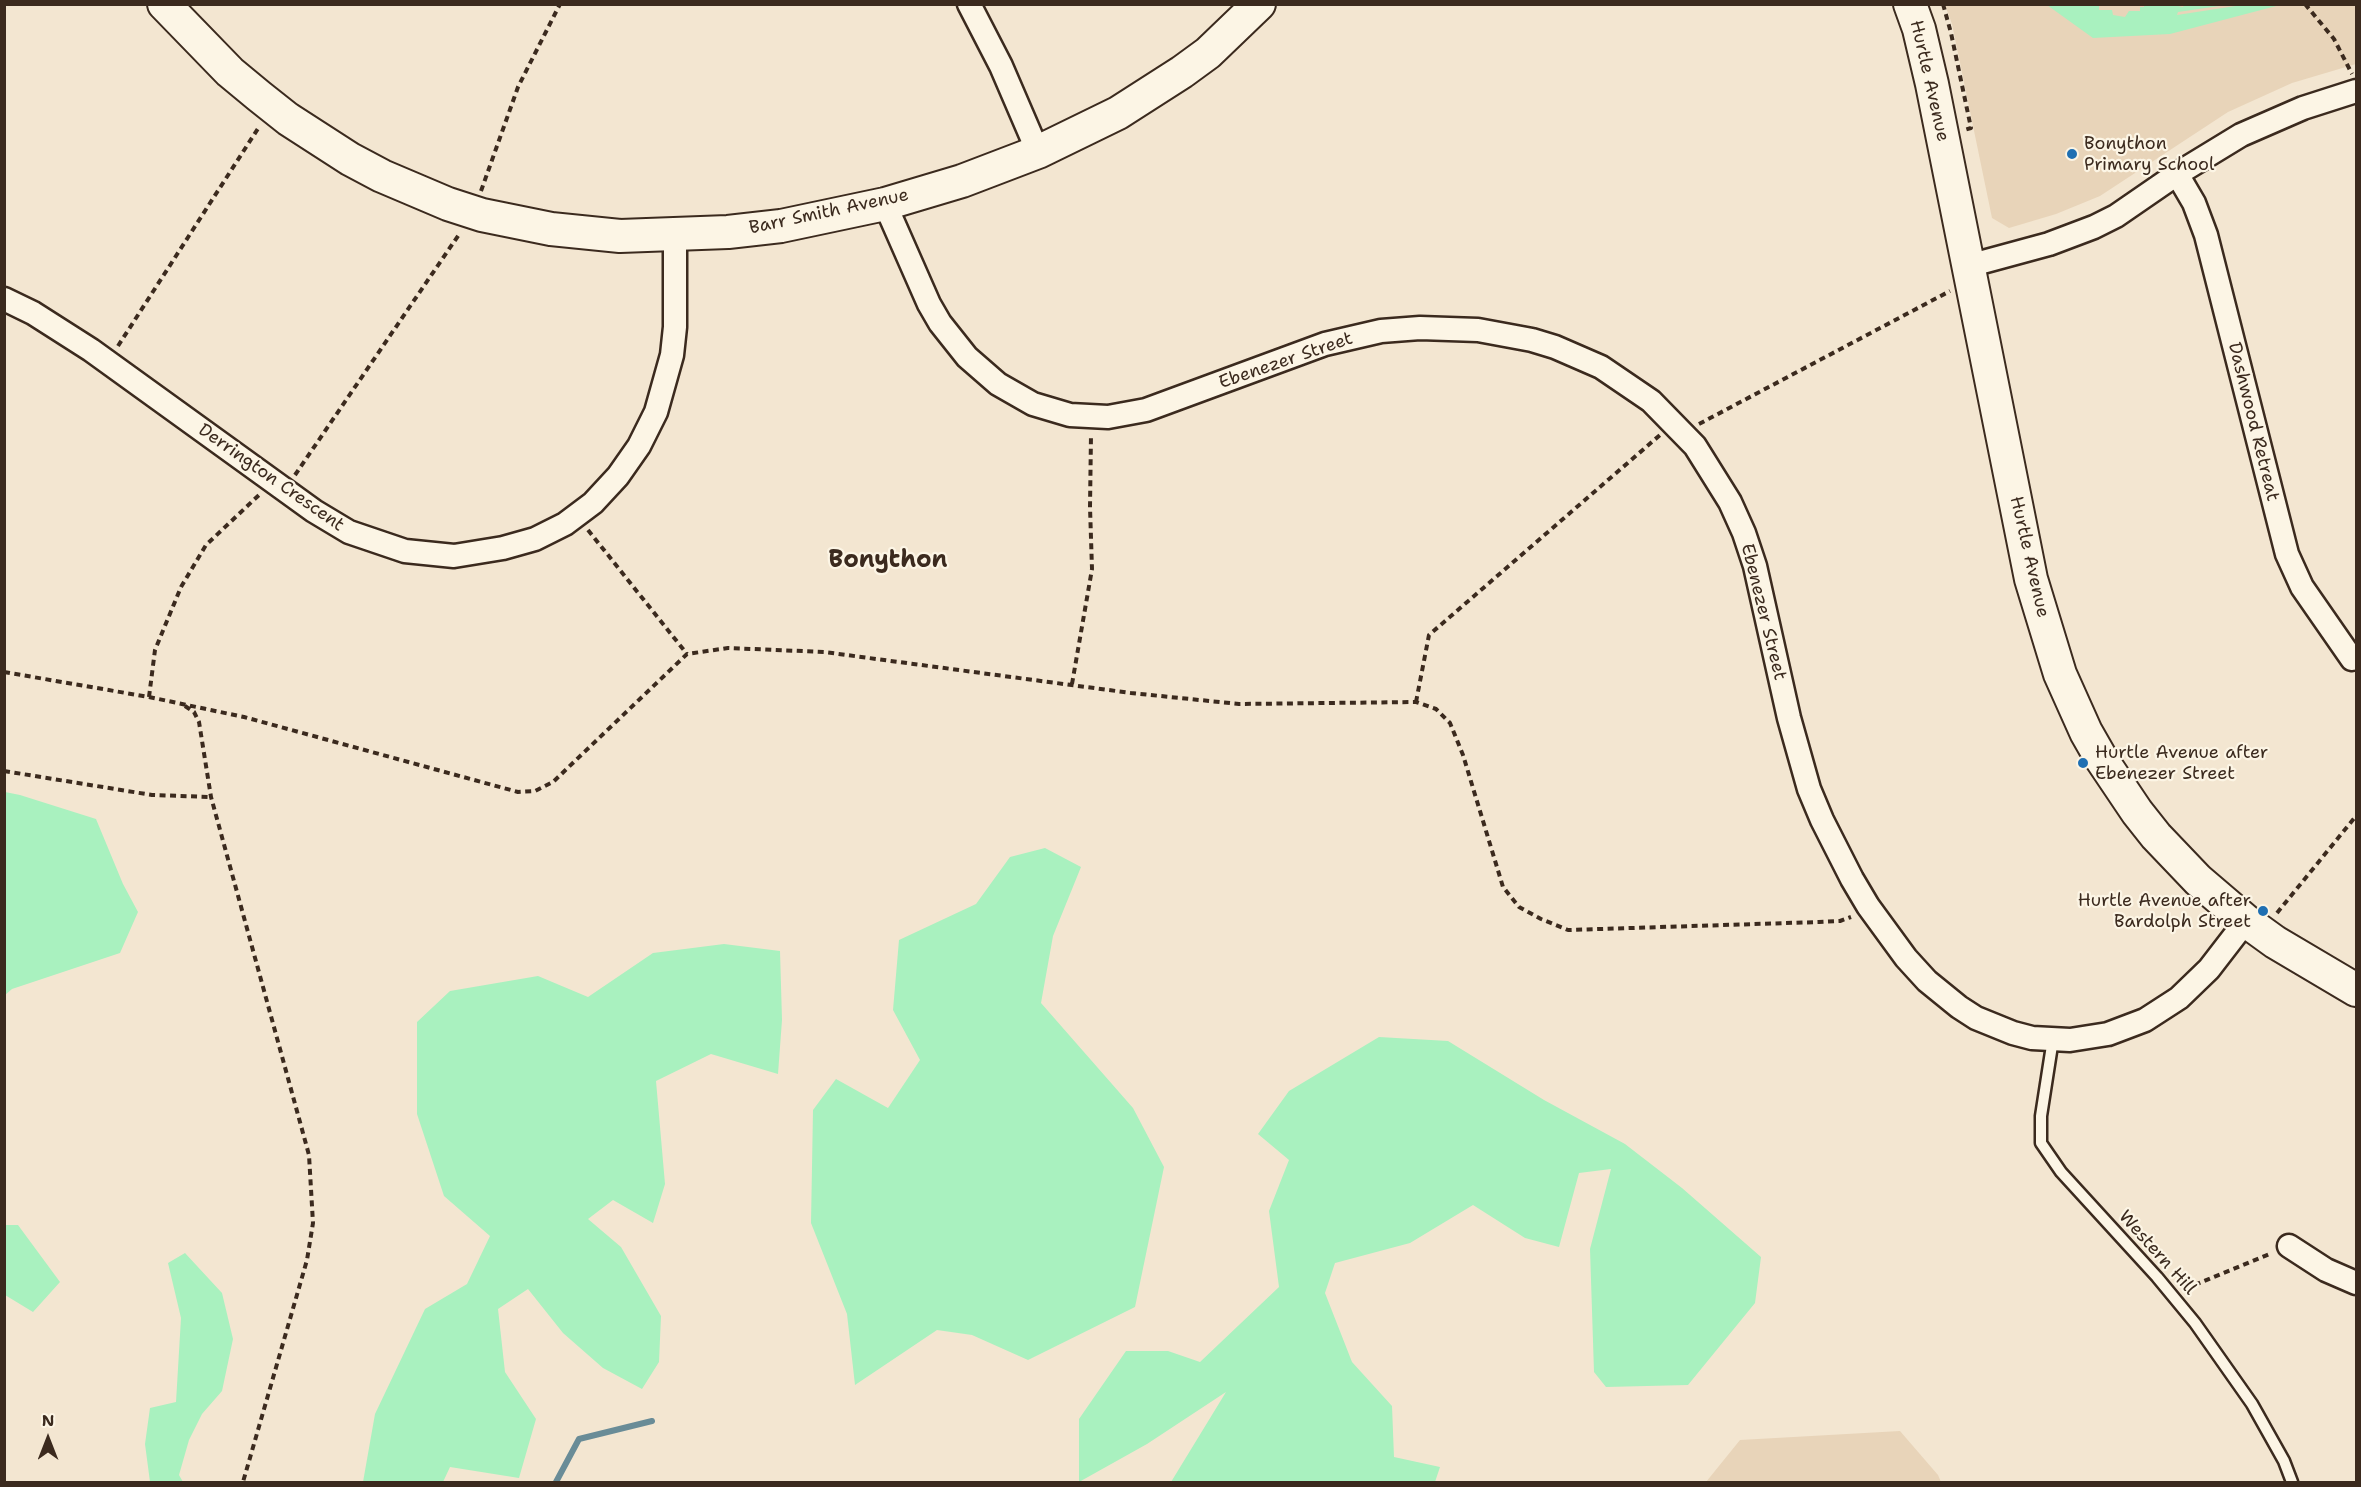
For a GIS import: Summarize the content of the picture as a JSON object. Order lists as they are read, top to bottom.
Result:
{
  "streets": {
    "street": [
      "Hurtle Avenue",
      "Barr Smith Avenue",
      "Ebenezer Street",
      "Dashwood Retreat",
      "Derrington Crescent"
    ],
    "lane": ["Western Hill"]
  },
  "crossings": [
    ["Hurtle Avenue", "Ebenezer Street"],
    ["Barr Smith Avenue", "Ebenezer Street"],
    ["Barr Smith Avenue", "Derrington Crescent"],
    ["Ebenezer Street", "Western Hill"]
  ],
  "districts": ["Bonython"],
  "places": ["Bonython Primary School", "Hurtle Avenue after Ebenezer Street", "Hurtle Avenue after Bardolph Street"],
  "north": "top"
}
